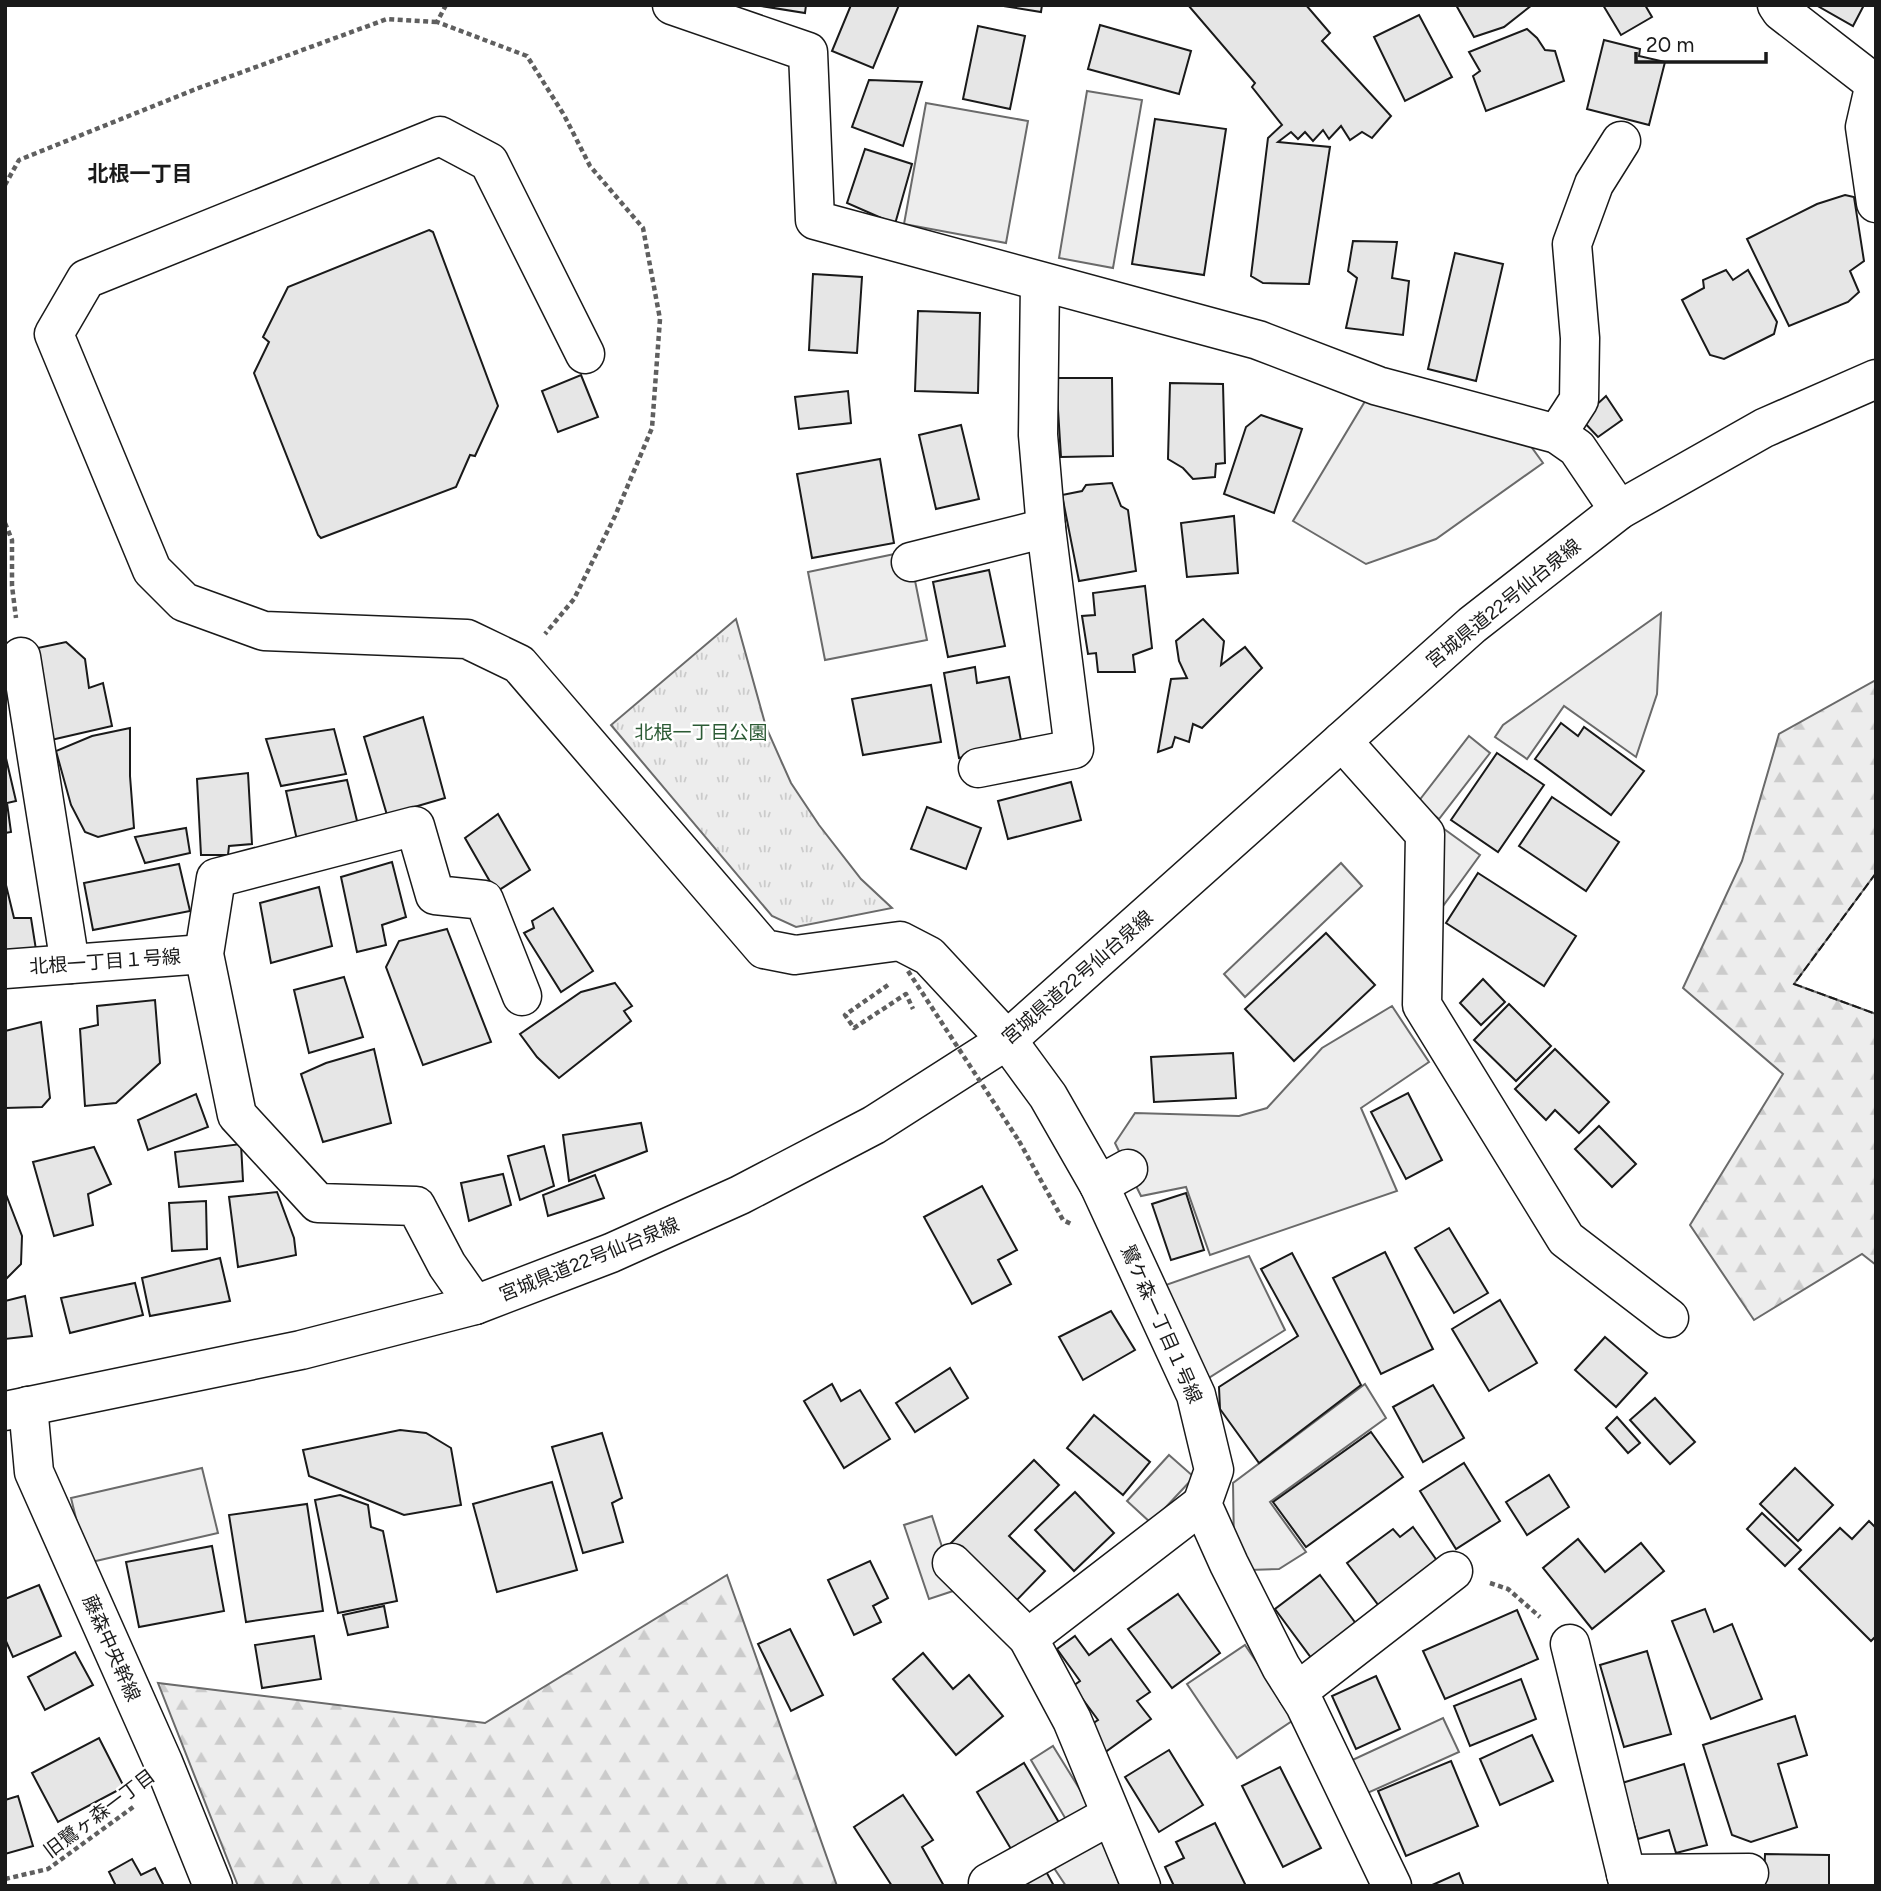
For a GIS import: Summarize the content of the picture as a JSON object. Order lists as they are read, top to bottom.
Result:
{
  "streets": {
    "main road": [
      "宮城県道22号仙台泉線",
      "北根一丁目１号線",
      "鷺ケ森一丁目１号線",
      "藤森中央幹線"
    ],
    "path": ["旧鷺ヶ森一丁目"]
  },
  "crossings": [
    ["宮城県道22号仙台泉線", "鷺ケ森一丁目１号線"],
    ["宮城県道22号仙台泉線", "藤森中央幹線"],
    ["藤森中央幹線", "旧鷺ヶ森一丁目"]
  ],
  "districts": ["北根一丁目"],
  "parks": ["北根一丁目公園"],
  "scale_bar": "20 m"
}
